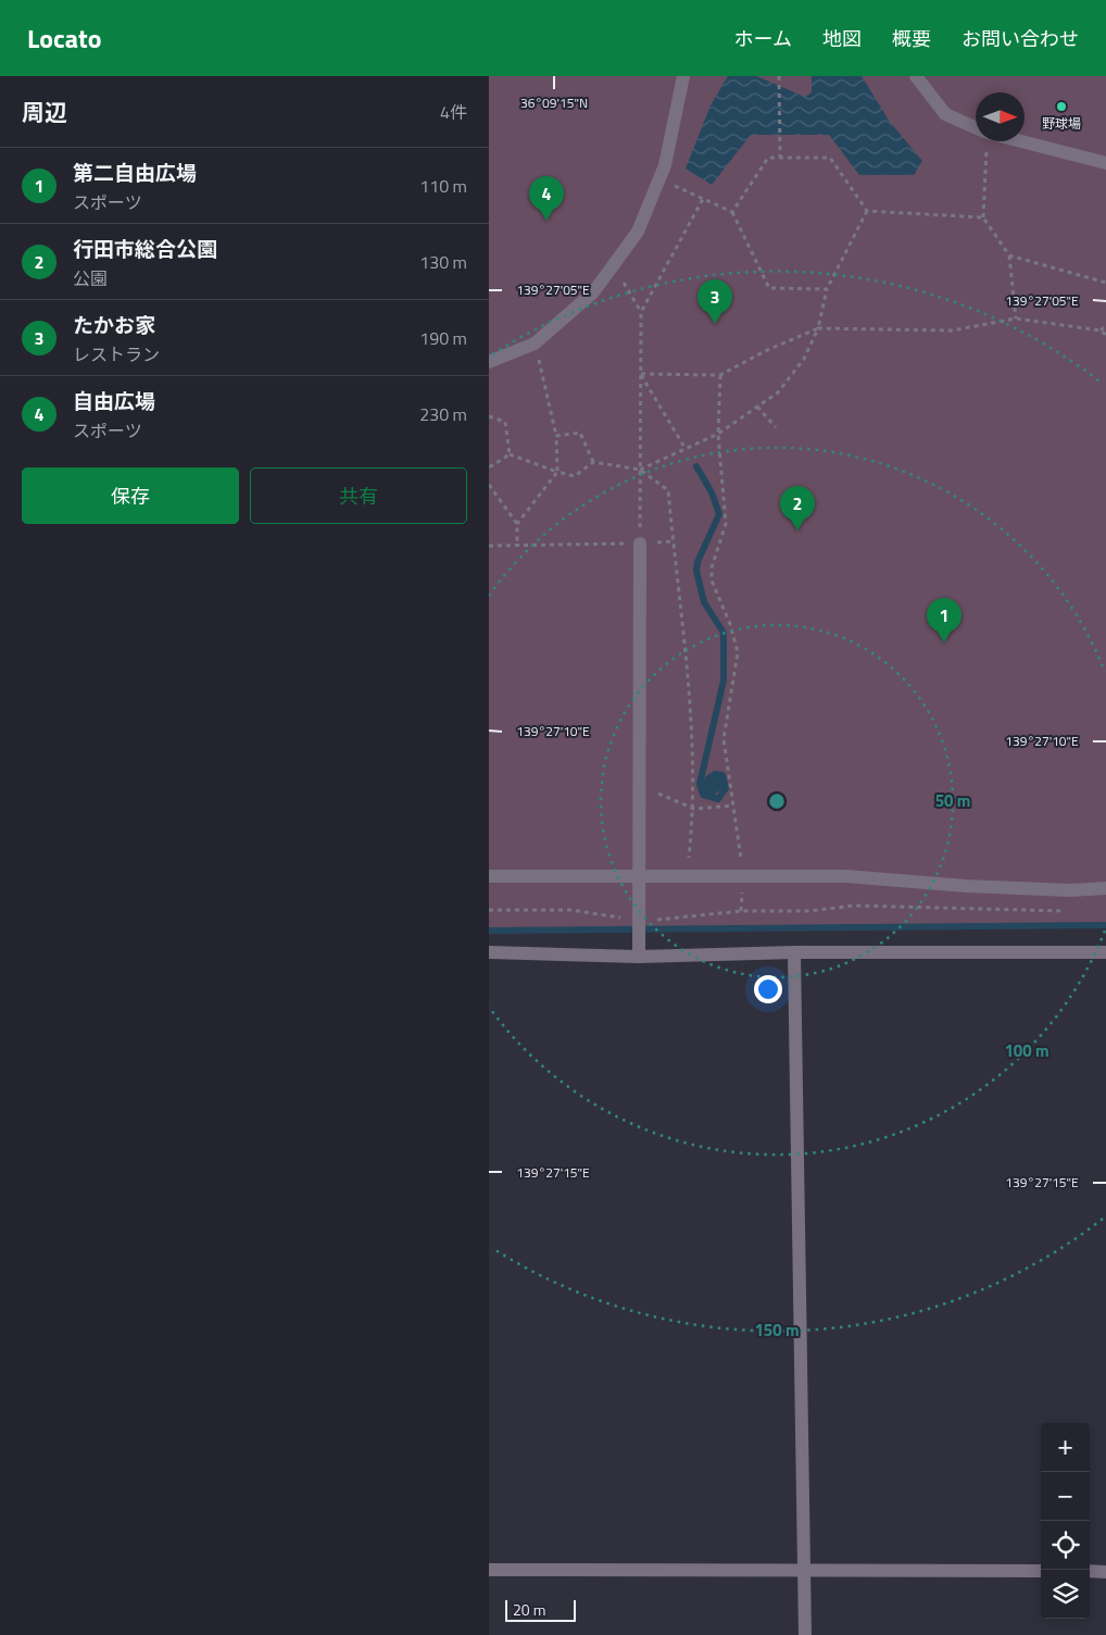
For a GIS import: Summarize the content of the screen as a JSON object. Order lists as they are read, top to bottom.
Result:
{
  "places": ["野球場"],
  "scale_bar": "20 m",
  "north": "right",
  "page": {
    "header": "Locato",
    "nav": [
      "ホーム",
      "地図",
      "概要",
      "お問い合わせ"
    ],
    "heading": ["周辺", "4件"],
    "list": [
      {
        "mark": "1",
        "name": "第二自由広場",
        "note": "スポーツ",
        "value": "110 m"
      },
      {
        "mark": "2",
        "name": "行田市総合公園",
        "note": "公園",
        "value": "130 m"
      },
      {
        "mark": "3",
        "name": "たかお家",
        "note": "レストラン",
        "value": "190 m"
      },
      {
        "mark": "4",
        "name": "自由広場",
        "note": "スポーツ",
        "value": "230 m"
      }
    ],
    "pins": [
      "4",
      "3",
      "2",
      "1"
    ],
    "buttons": ["保存", "共有"],
    "map_buttons": ["+", "−"],
    "scale": "20 m"
  },
  "coordinates": [
    "36°09'15\"N",
    "139°27'05\"E",
    "139°27'10\"E",
    "139°27'15\"E"
  ],
  "rings": ["50 m", "100 m", "150 m"]
}
